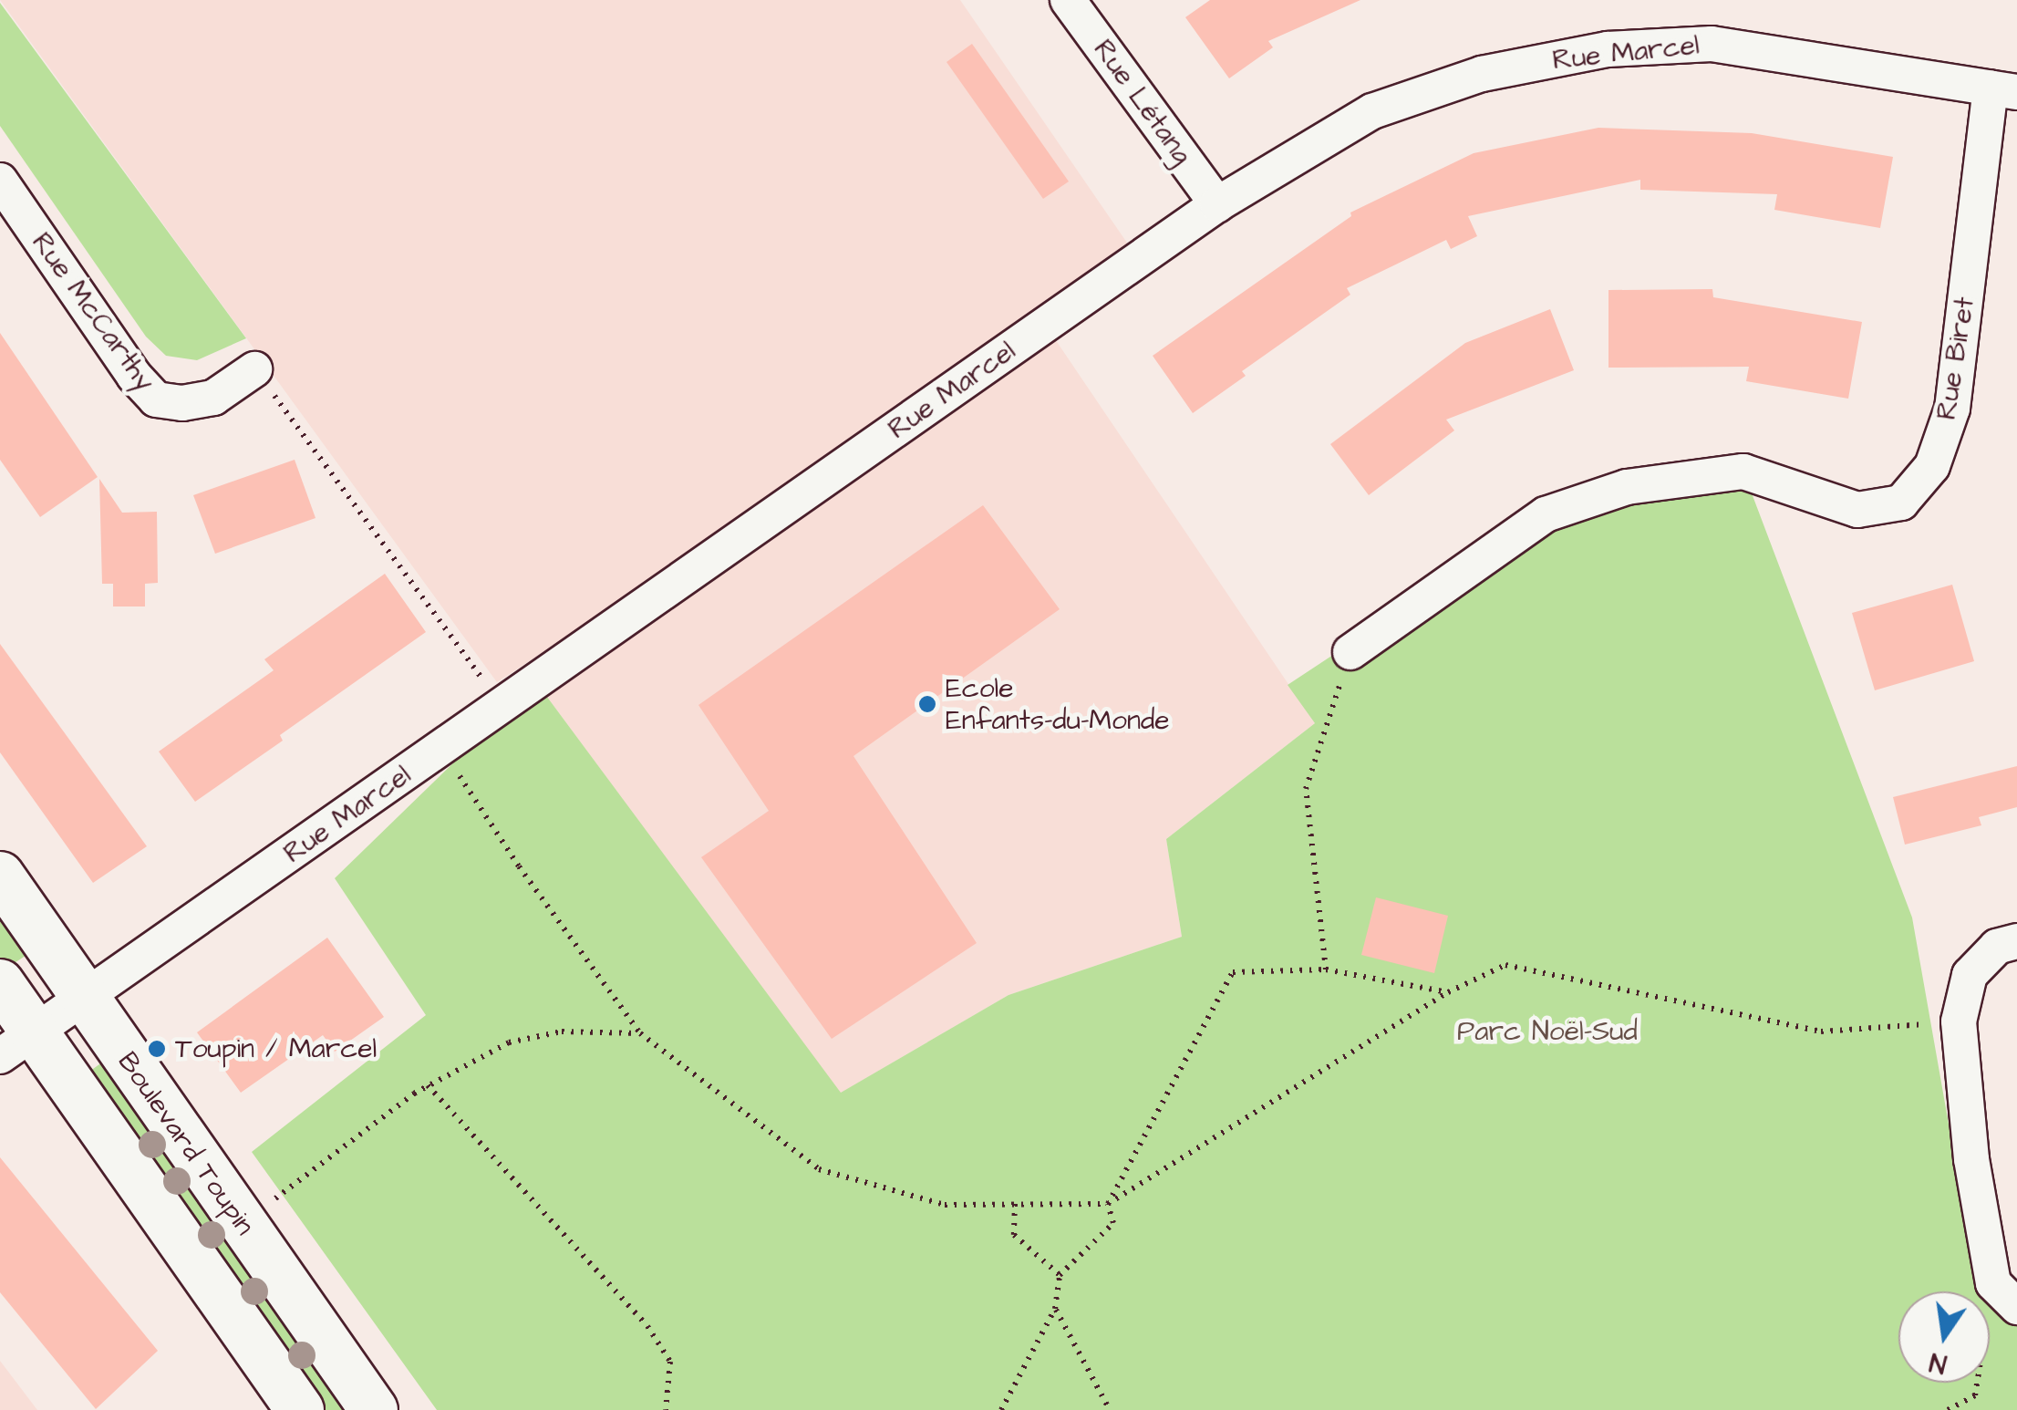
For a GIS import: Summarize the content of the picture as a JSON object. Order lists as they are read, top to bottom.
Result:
{
  "streets": {
    "street": [
      "Rue Marcel",
      "Rue Létang",
      "Rue McCarthy",
      "Rue Biret",
      "Boulevard Toupin"
    ]
  },
  "crossings": [
    ["Rue Marcel", "Rue Létang"],
    ["Rue Marcel", "Rue Biret"],
    ["Rue Marcel", "Boulevard Toupin"]
  ],
  "parks": ["Parc Noël-Sud"],
  "places": ["Ecole Enfants-du-Monde", "Toupin / Marcel"],
  "north": "bottom"
}
